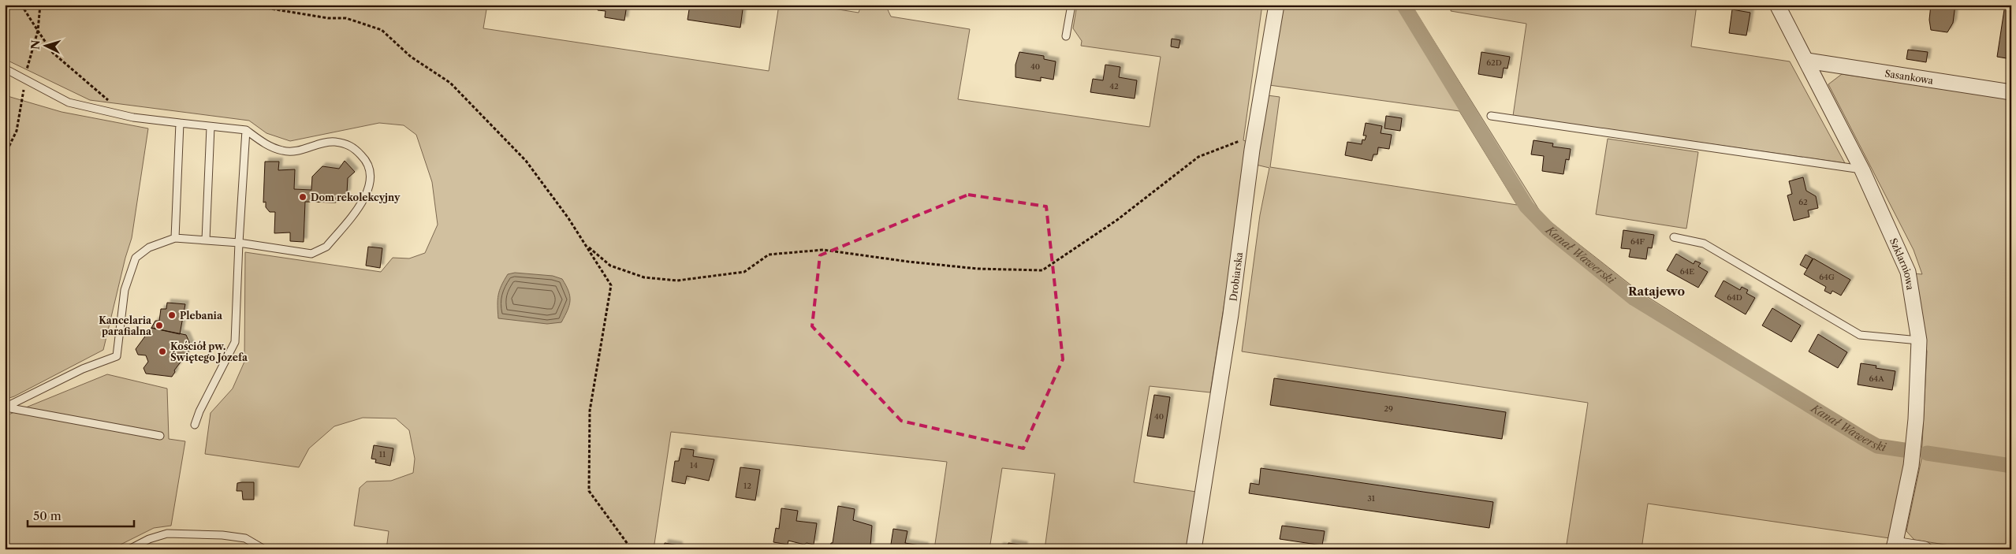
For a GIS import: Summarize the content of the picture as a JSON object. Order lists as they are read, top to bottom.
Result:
{
  "streets": {
    "street": ["Sasankowa", "Szklarniowa", "Drobiarska"]
  },
  "crossings": [
    ["Sasankowa", "Szklarniowa"]
  ],
  "districts": ["Ratajewo"],
  "water": ["Kanał Wawerski"],
  "places": [
    "Dom rekolekcyjny",
    "Plebania",
    "Kancelaria parafialna",
    "Kościół pw. Świętego Józefa"
  ],
  "house_numbers": [
    "62D",
    "40",
    "42",
    "62",
    "64F",
    "64E",
    "64G",
    "64D",
    "64A",
    "29",
    "40",
    "11",
    "14",
    "12",
    "31"
  ],
  "scale_bar": "50 m",
  "north": "left"
}
